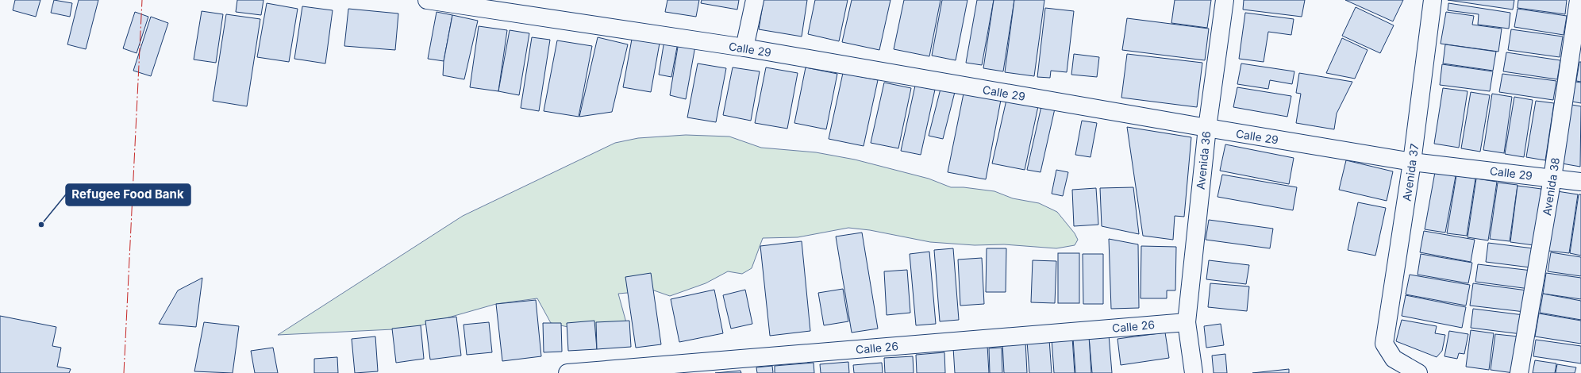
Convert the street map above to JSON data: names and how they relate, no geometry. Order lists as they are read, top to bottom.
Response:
{
  "streets": {
    "street": [
      "Calle 29",
      "Avenida 36",
      "Avenida 37",
      "Avenida 38",
      "Calle 26"
    ]
  },
  "crossings": [
    ["Calle 29", "Avenida 36"],
    ["Calle 29", "Avenida 37"],
    ["Calle 29", "Avenida 38"],
    ["Avenida 36", "Calle 26"]
  ],
  "places": ["Refugee Food Bank"]
}
